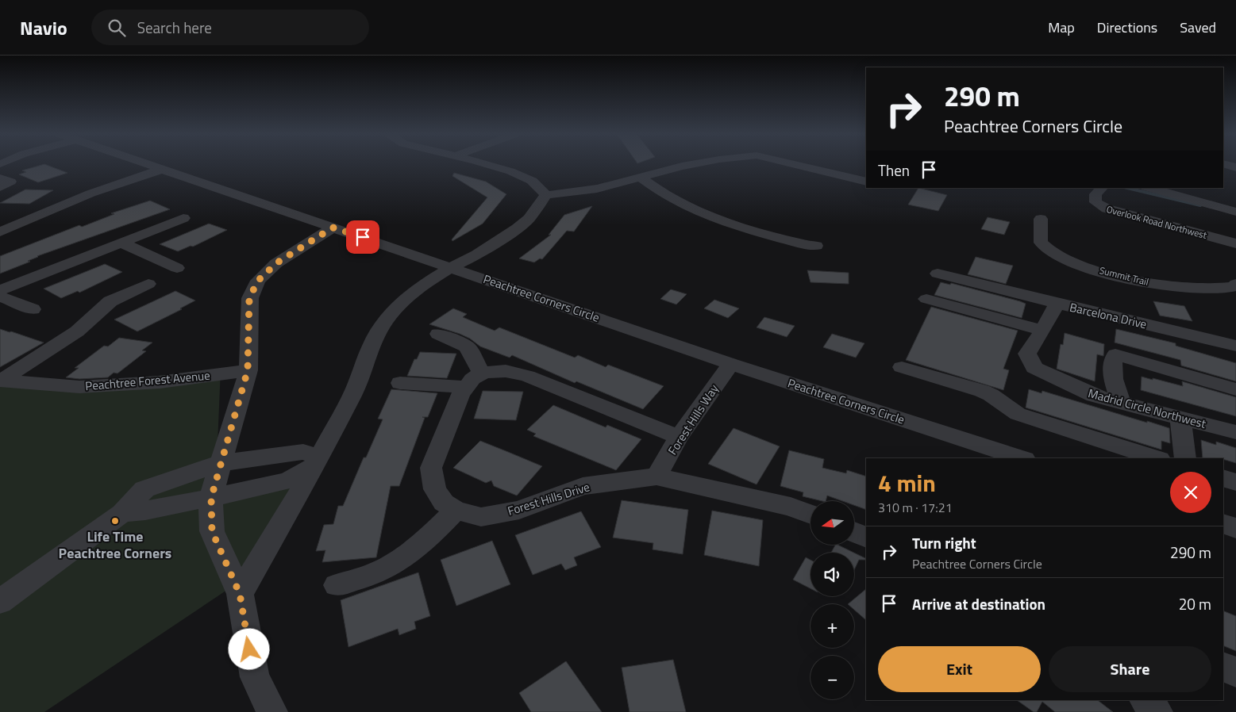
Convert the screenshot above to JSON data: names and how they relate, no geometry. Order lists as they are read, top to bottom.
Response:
{
  "streets": {
    "street": [
      "Overlook Road Northwest",
      "Summit Trail",
      "Peachtree Corners Circle",
      "Barcelona Drive",
      "Peachtree Forest Avenue",
      "Madrid Circle Northwest",
      "Forest Hills Way",
      "Forest Hills Drive"
    ]
  },
  "crossings": [
    ["Peachtree Corners Circle", "Forest Hills Way"],
    ["Barcelona Drive", "Madrid Circle Northwest"],
    ["Forest Hills Way", "Forest Hills Drive"]
  ],
  "places": ["Life Time Peachtree Corners"],
  "north": "left",
  "page": {
    "header": "Navio",
    "search": "Search here",
    "nav": ["Map", "Directions", "Saved"],
    "turn": ["290 m", "Peachtree Corners Circle"],
    "then": "Then",
    "heading": ["4 min", "310 m · 17:21"],
    "map_buttons": ["+", "−"],
    "list": [
      {
        "name": "Turn right",
        "note": "Peachtree Corners Circle",
        "value": "290 m"
      },
      {
        "name": "Arrive at destination",
        "value": "20 m"
      }
    ],
    "buttons": ["Exit", "Share"]
  }
}
